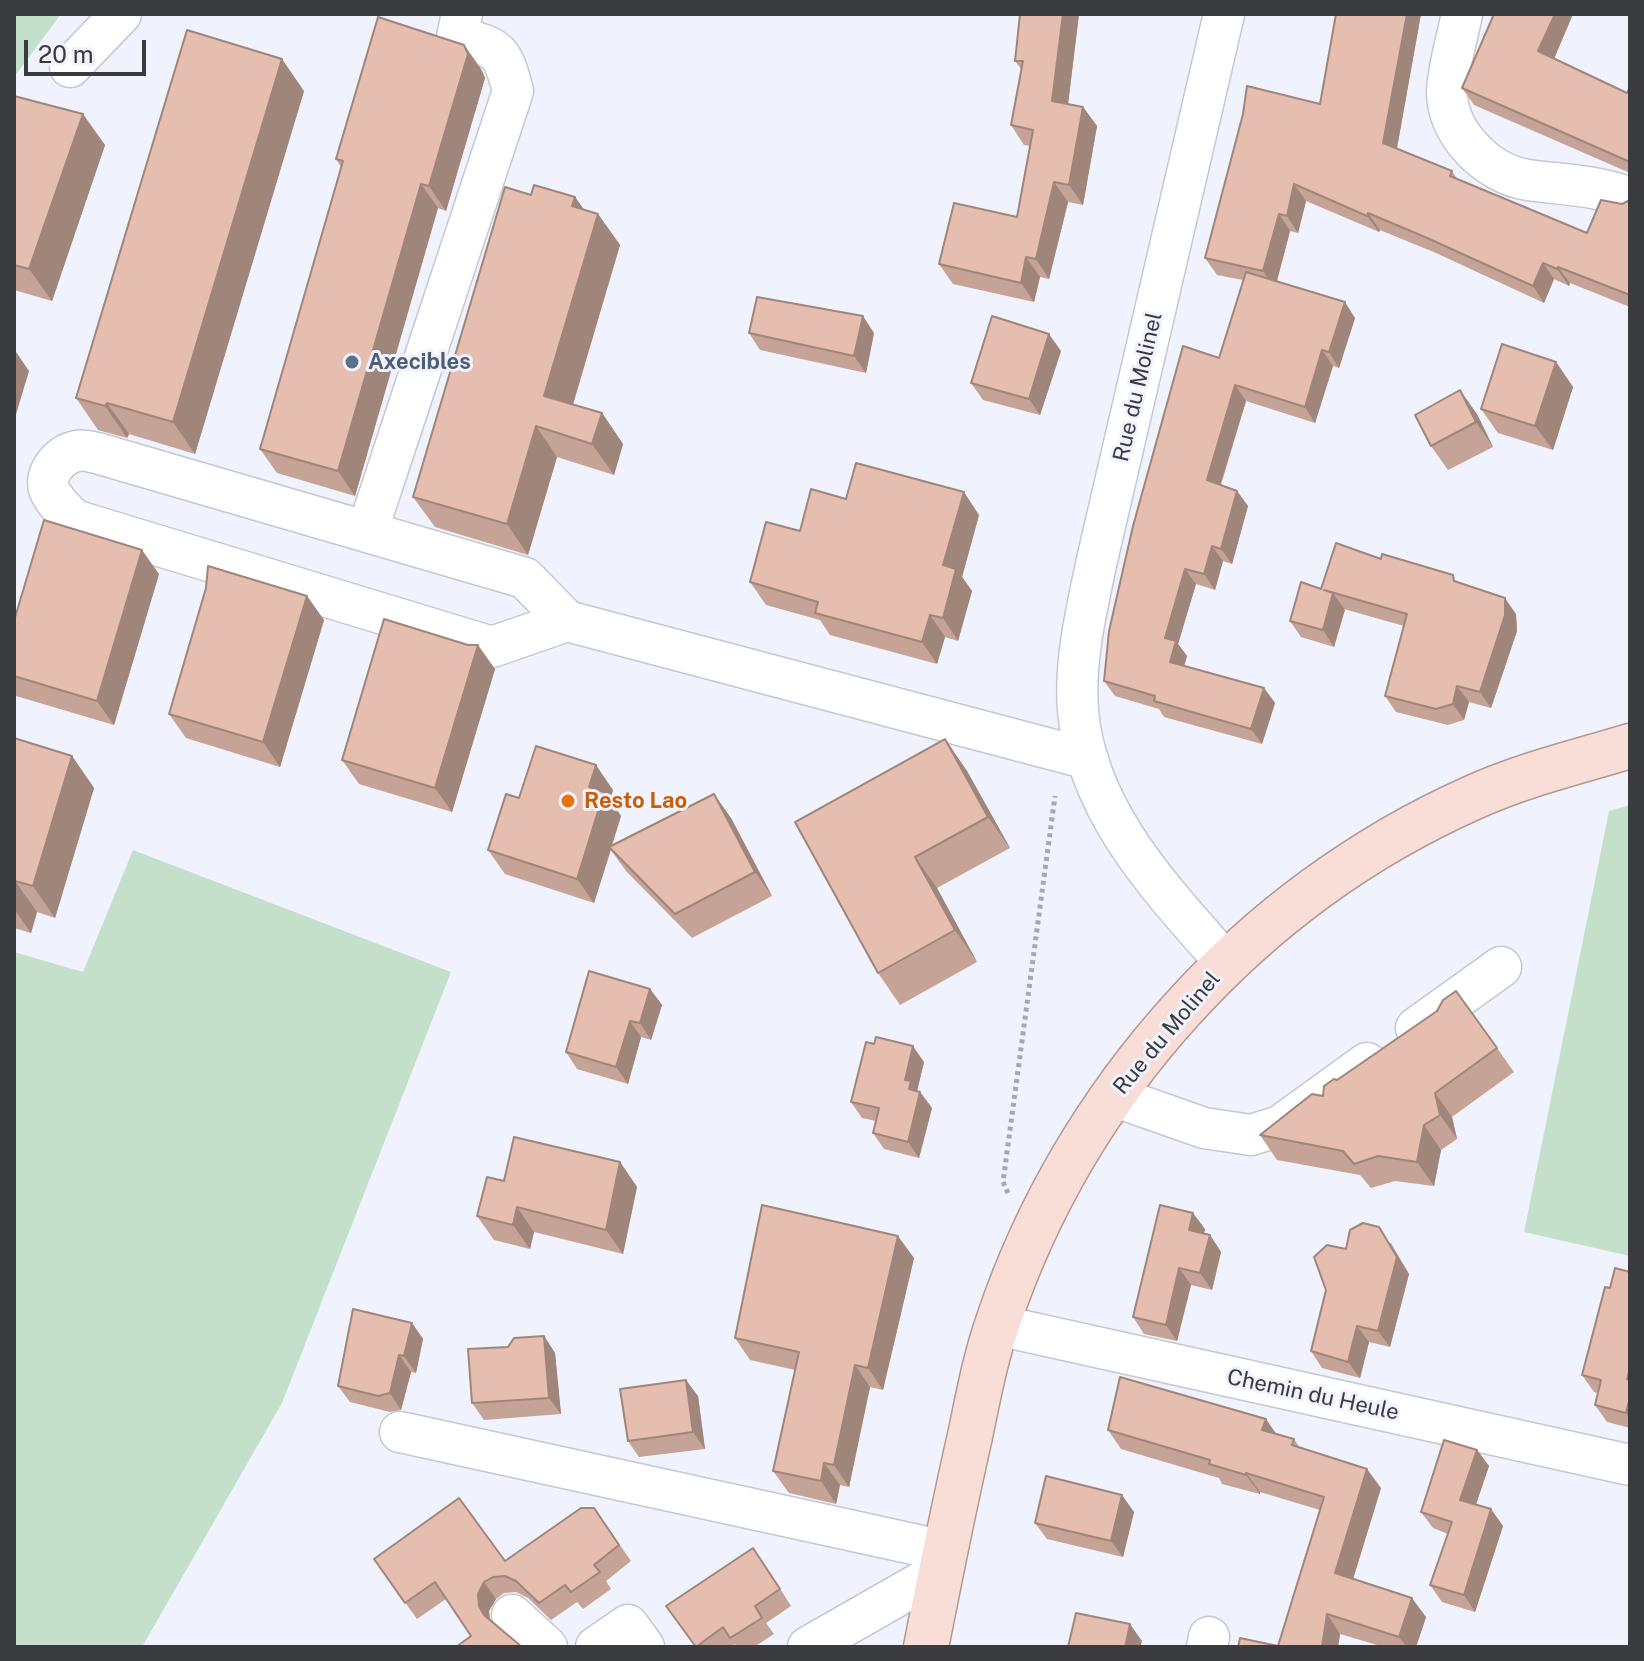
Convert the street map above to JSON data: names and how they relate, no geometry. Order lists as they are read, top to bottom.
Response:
{
  "streets": {
    "main road": ["Rue du Molinel"],
    "street": ["Chemin du Heule"]
  },
  "crossings": [
    ["Rue du Molinel", "Chemin du Heule"]
  ],
  "places": ["Axecibles", "Resto Lao"],
  "scale_bar": "20 m"
}
